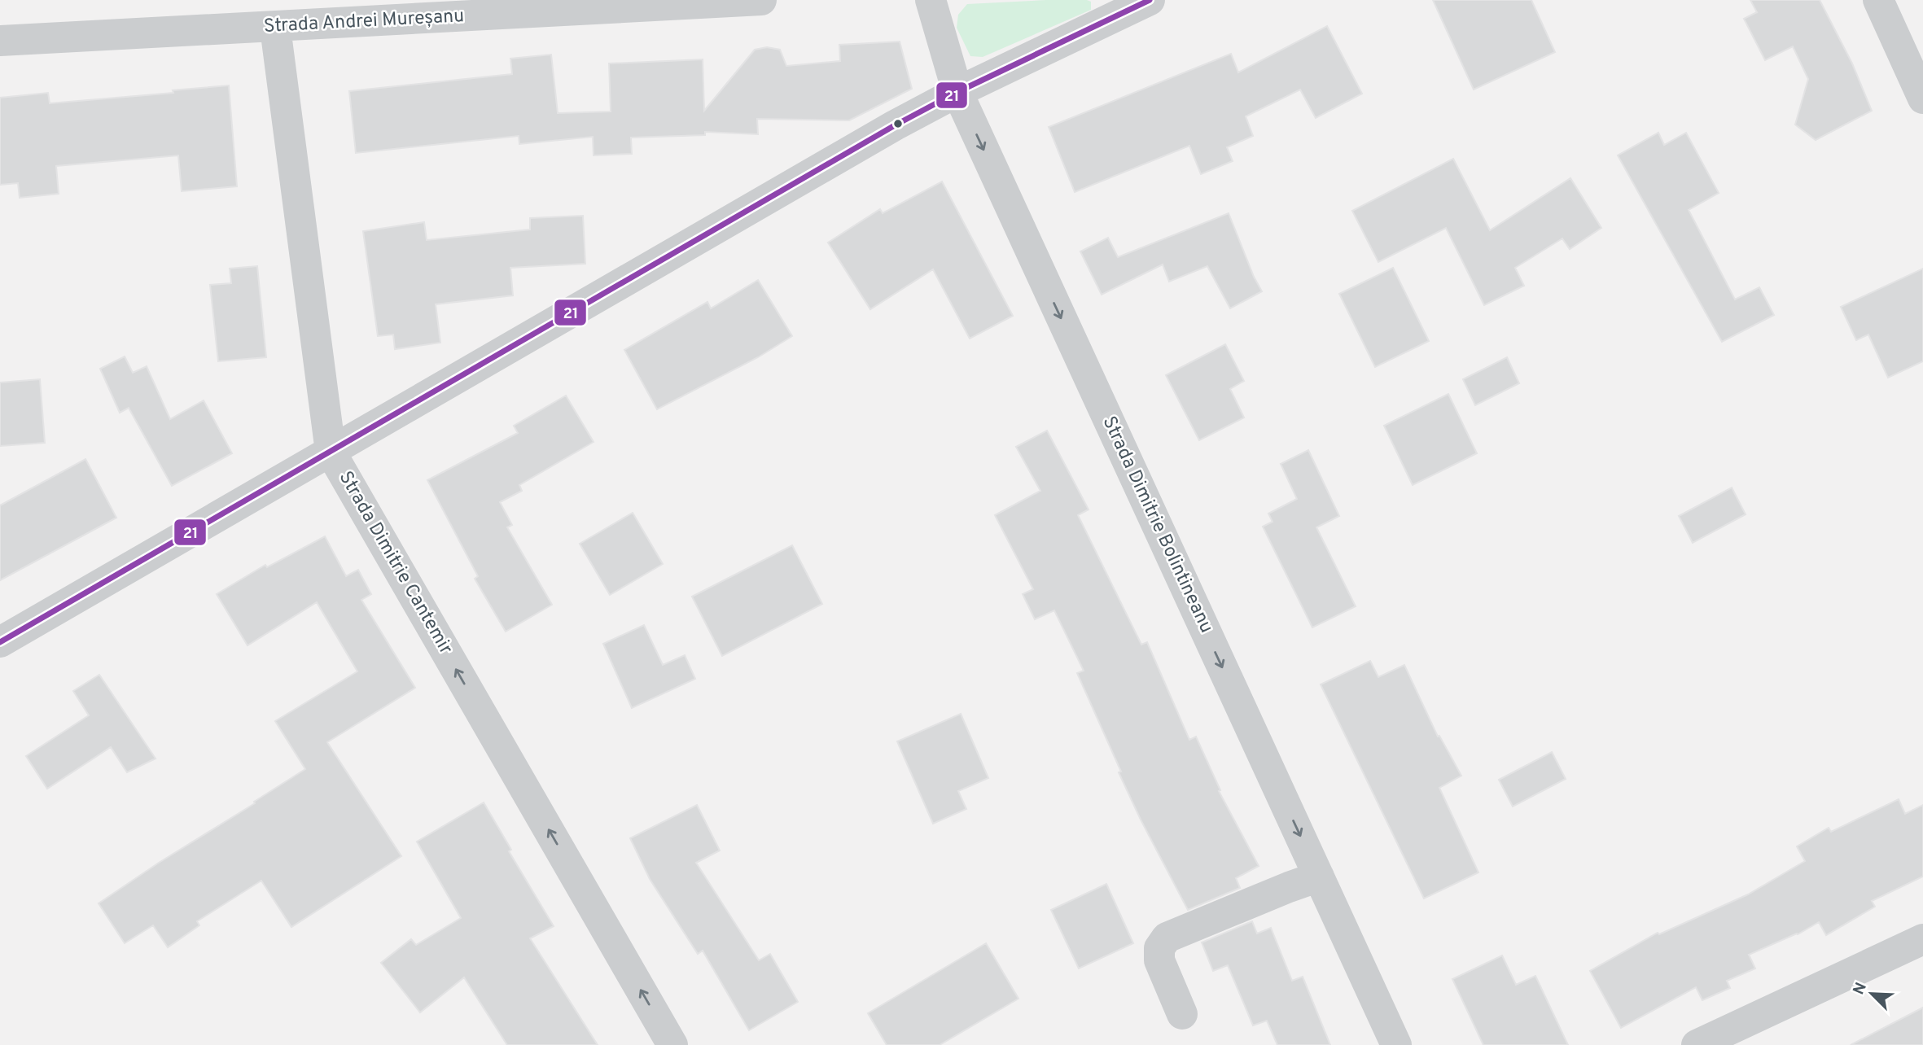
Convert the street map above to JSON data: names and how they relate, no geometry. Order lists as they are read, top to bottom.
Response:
{
  "streets": {
    "street": ["Strada Andrei Mureșanu", "Strada Dimitrie Bolintineanu", "Strada Dimitrie Cantemir"]
  },
  "crossings": [
    ["Strada Andrei Mureșanu", "Strada Dimitrie Cantemir"]
  ],
  "one_way": ["Strada Dimitrie Bolintineanu", "Strada Dimitrie Cantemir"],
  "lines": ["transit line 21"],
  "north": "top left"
}
